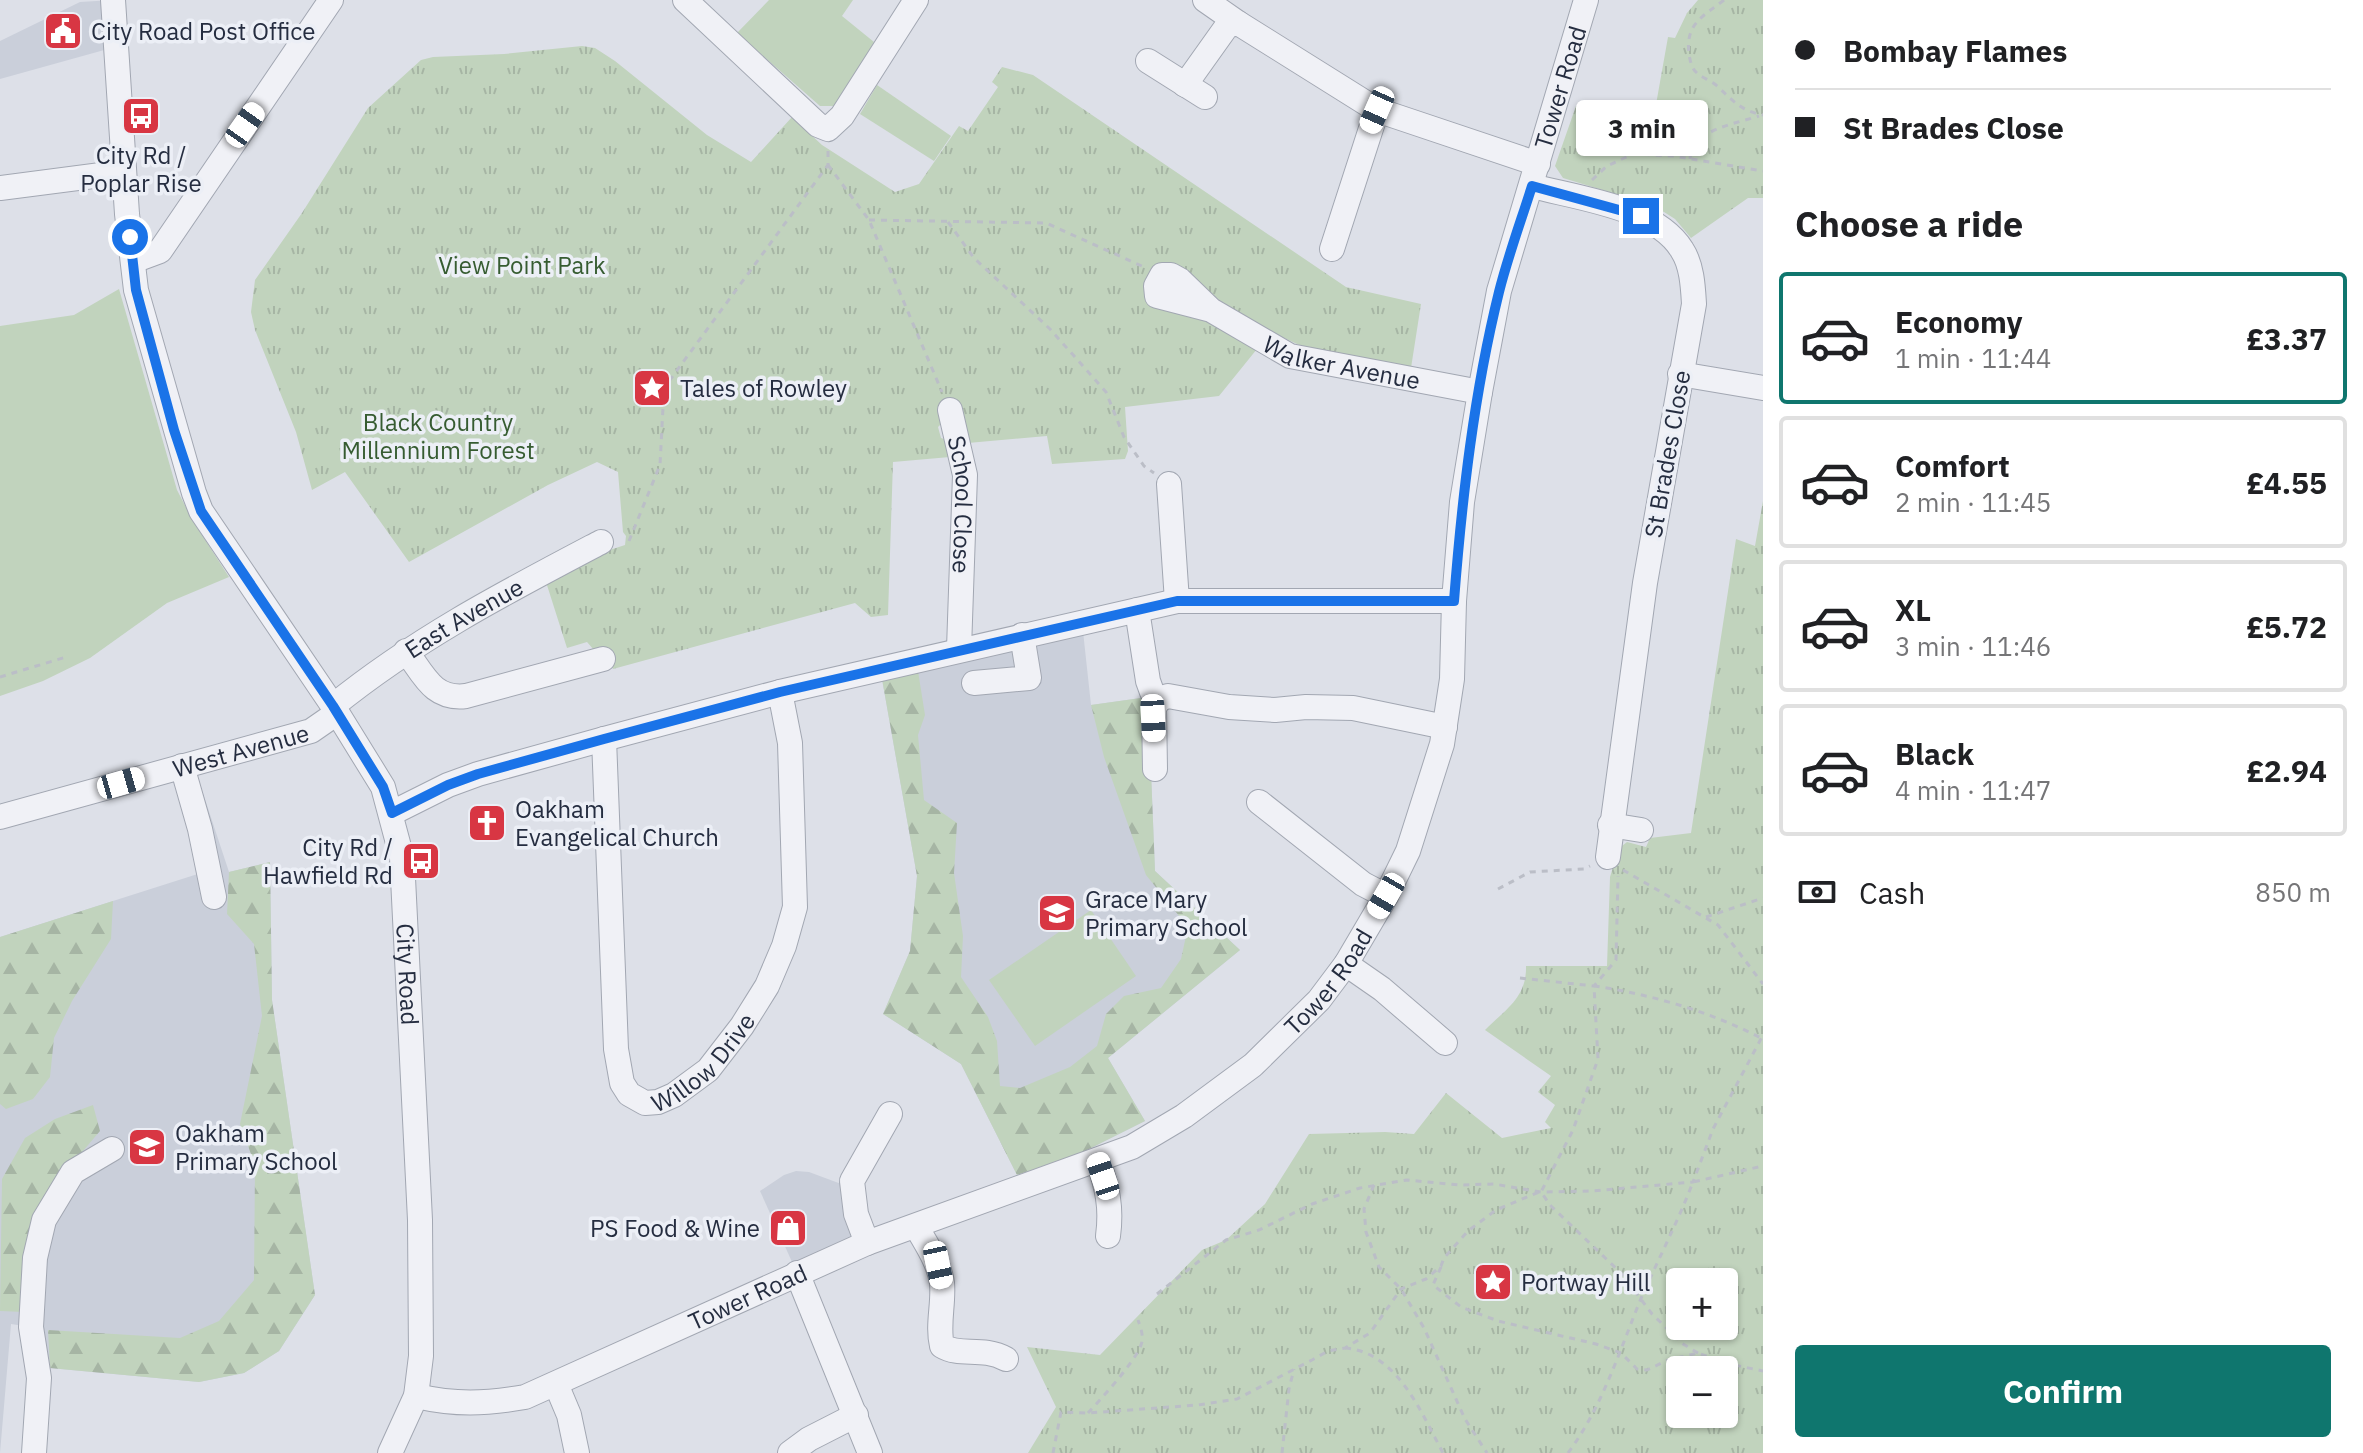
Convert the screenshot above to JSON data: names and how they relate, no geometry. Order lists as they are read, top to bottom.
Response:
{
  "streets": {
    "street": [
      "Tower Road",
      "Walker Avenue",
      "St Brades Close",
      "School Close",
      "East Avenue",
      "West Avenue",
      "City Road",
      "Willow Drive"
    ]
  },
  "crossings": [
    ["Tower Road", "Walker Avenue"],
    ["Tower Road", "St Brades Close"],
    ["Tower Road", "City Road"],
    ["East Avenue", "West Avenue"],
    ["East Avenue", "City Road"],
    ["West Avenue", "City Road"]
  ],
  "parks": ["View Point Park", "Black Country Millennium Forest"],
  "places": {
    "public building": ["City Road Post Office"],
    "bus stop": ["City Rd / Poplar Rise", "City Rd / Hawfield Rd"],
    "place": ["Tales of Rowley", "Portway Hill"],
    "church": ["Oakham Evangelical Church"],
    "school or university": ["Grace Mary Primary School", "Oakham Primary School"],
    "shop": ["PS Food & Wine"]
  },
  "page": {
    "banner": ["Bombay Flames", "St Brades Close"],
    "bubble": "3 min",
    "heading": "Choose a ride",
    "list": [
      {
        "name": "Economy",
        "note": "1 min · 11:44",
        "value": "£3.37"
      },
      {
        "name": "Comfort",
        "note": "2 min · 11:45",
        "value": "£4.55"
      },
      {
        "name": "XL",
        "note": "3 min · 11:46",
        "value": "£5.72"
      },
      {
        "name": "Black",
        "note": "4 min · 11:47",
        "value": "£2.94"
      }
    ],
    "pay": ["Cash", "850 m"],
    "map_buttons": ["+", "−"],
    "buttons": "Confirm"
  }
}
